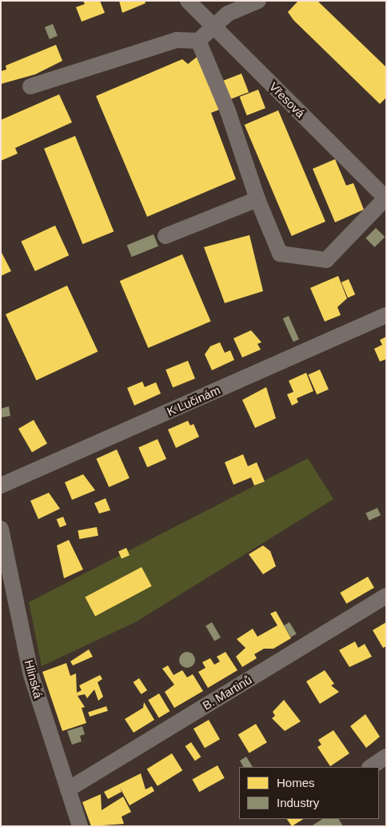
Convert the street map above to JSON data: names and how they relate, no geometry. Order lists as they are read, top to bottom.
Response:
{
  "streets": {
    "street": [
      "Vřesová",
      "K Lučinám",
      "Hlinská",
      "B. Martinů"
    ]
  },
  "crossings": [
    ["Hlinská", "B. Martinů"]
  ],
  "legend": ["Homes", "Industry"]
}
